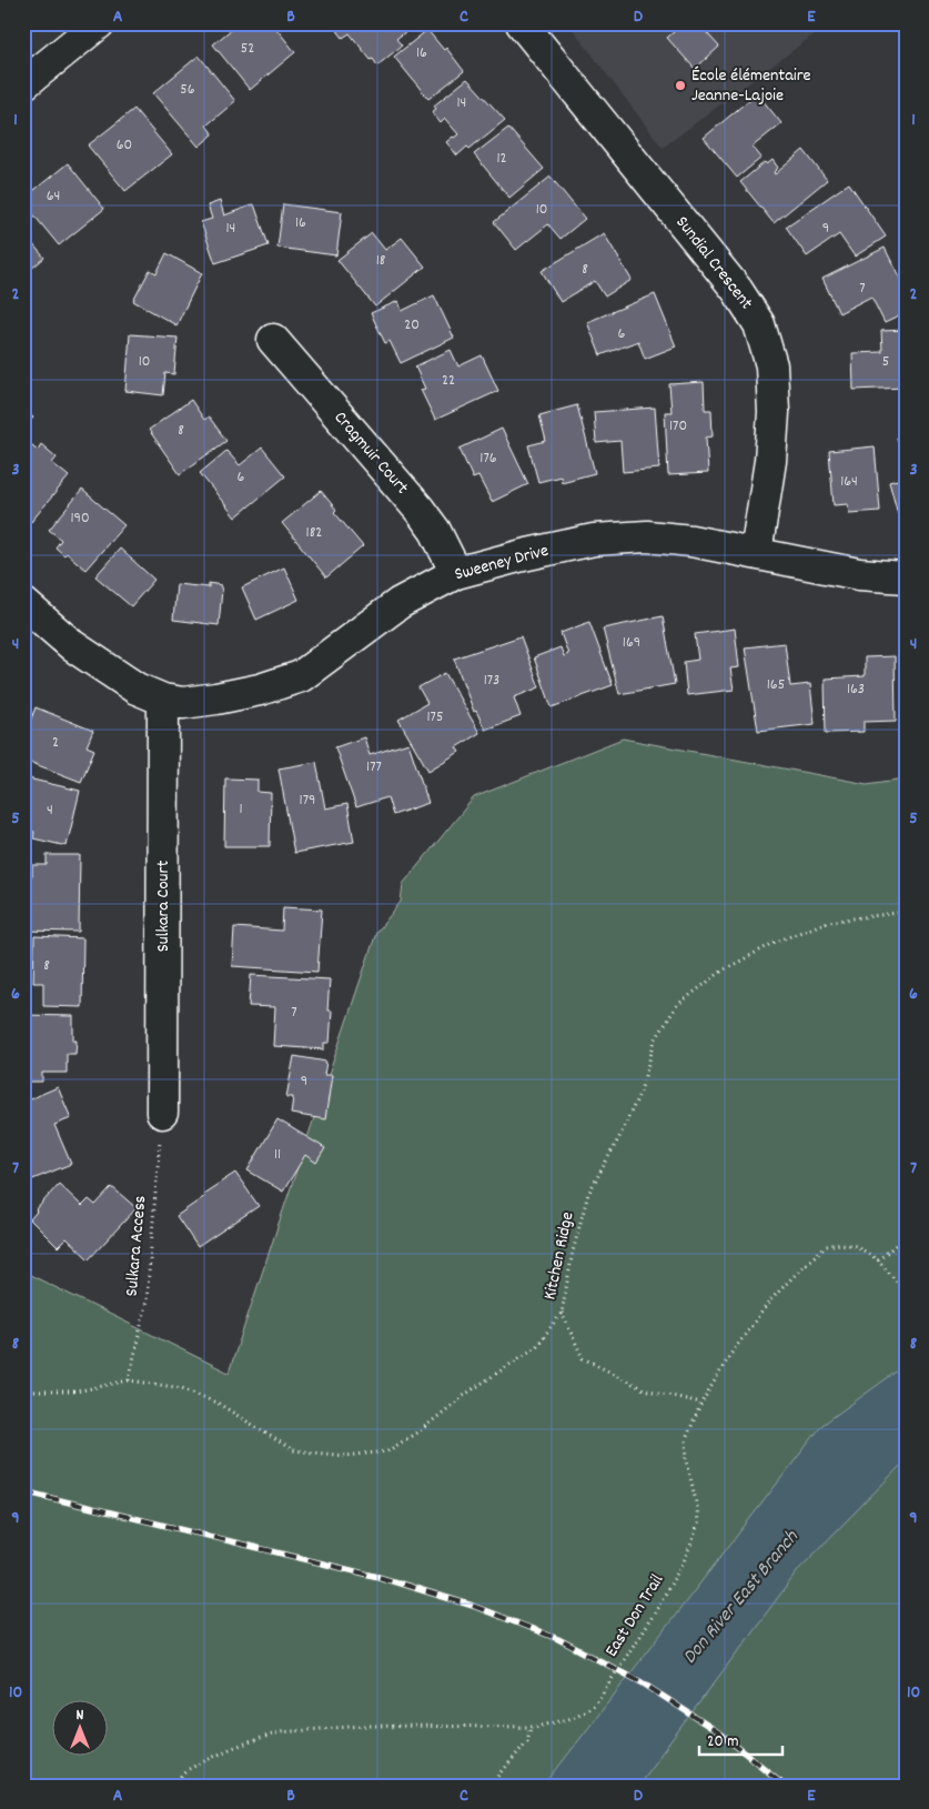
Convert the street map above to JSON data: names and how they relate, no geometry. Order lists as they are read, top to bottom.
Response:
{
  "streets": {
    "street": [
      "Sundial Crescent",
      "Cragmuir Court",
      "Sweeney Drive",
      "Sulkara Court"
    ],
    "path": ["Sulkara Access", "Kitchen Ridge", "East Don Trail"]
  },
  "crossings": [
    ["Sundial Crescent", "Sweeney Drive"],
    ["Cragmuir Court", "Sweeney Drive"],
    ["Sweeney Drive", "Sulkara Court"],
    ["Sulkara Court", "Sulkara Access"],
    ["Sulkara Access", "Kitchen Ridge"]
  ],
  "water": ["Don River East Branch"],
  "places": ["École élémentaire Jeanne-Lajoie"],
  "house_numbers": [
    "52",
    "16",
    "56",
    "14",
    "60",
    "12",
    "64",
    "10",
    "16",
    "14",
    "9",
    "18",
    "8",
    "7",
    "20",
    "6",
    "10",
    "5",
    "22",
    "170",
    "8",
    "176",
    "6",
    "164",
    "190",
    "182",
    "169",
    "173",
    "165",
    "163",
    "175",
    "2",
    "177",
    "179",
    "1",
    "4",
    "8",
    "7",
    "9",
    "11"
  ],
  "scale_bar": "20 m",
  "north": "top",
  "grid": {
    "columns": [
      "A",
      "B",
      "C",
      "D",
      "E"
    ],
    "rows": [
      "1",
      "2",
      "3",
      "4",
      "5",
      "6",
      "7",
      "8",
      "9",
      "10"
    ]
  }
}
